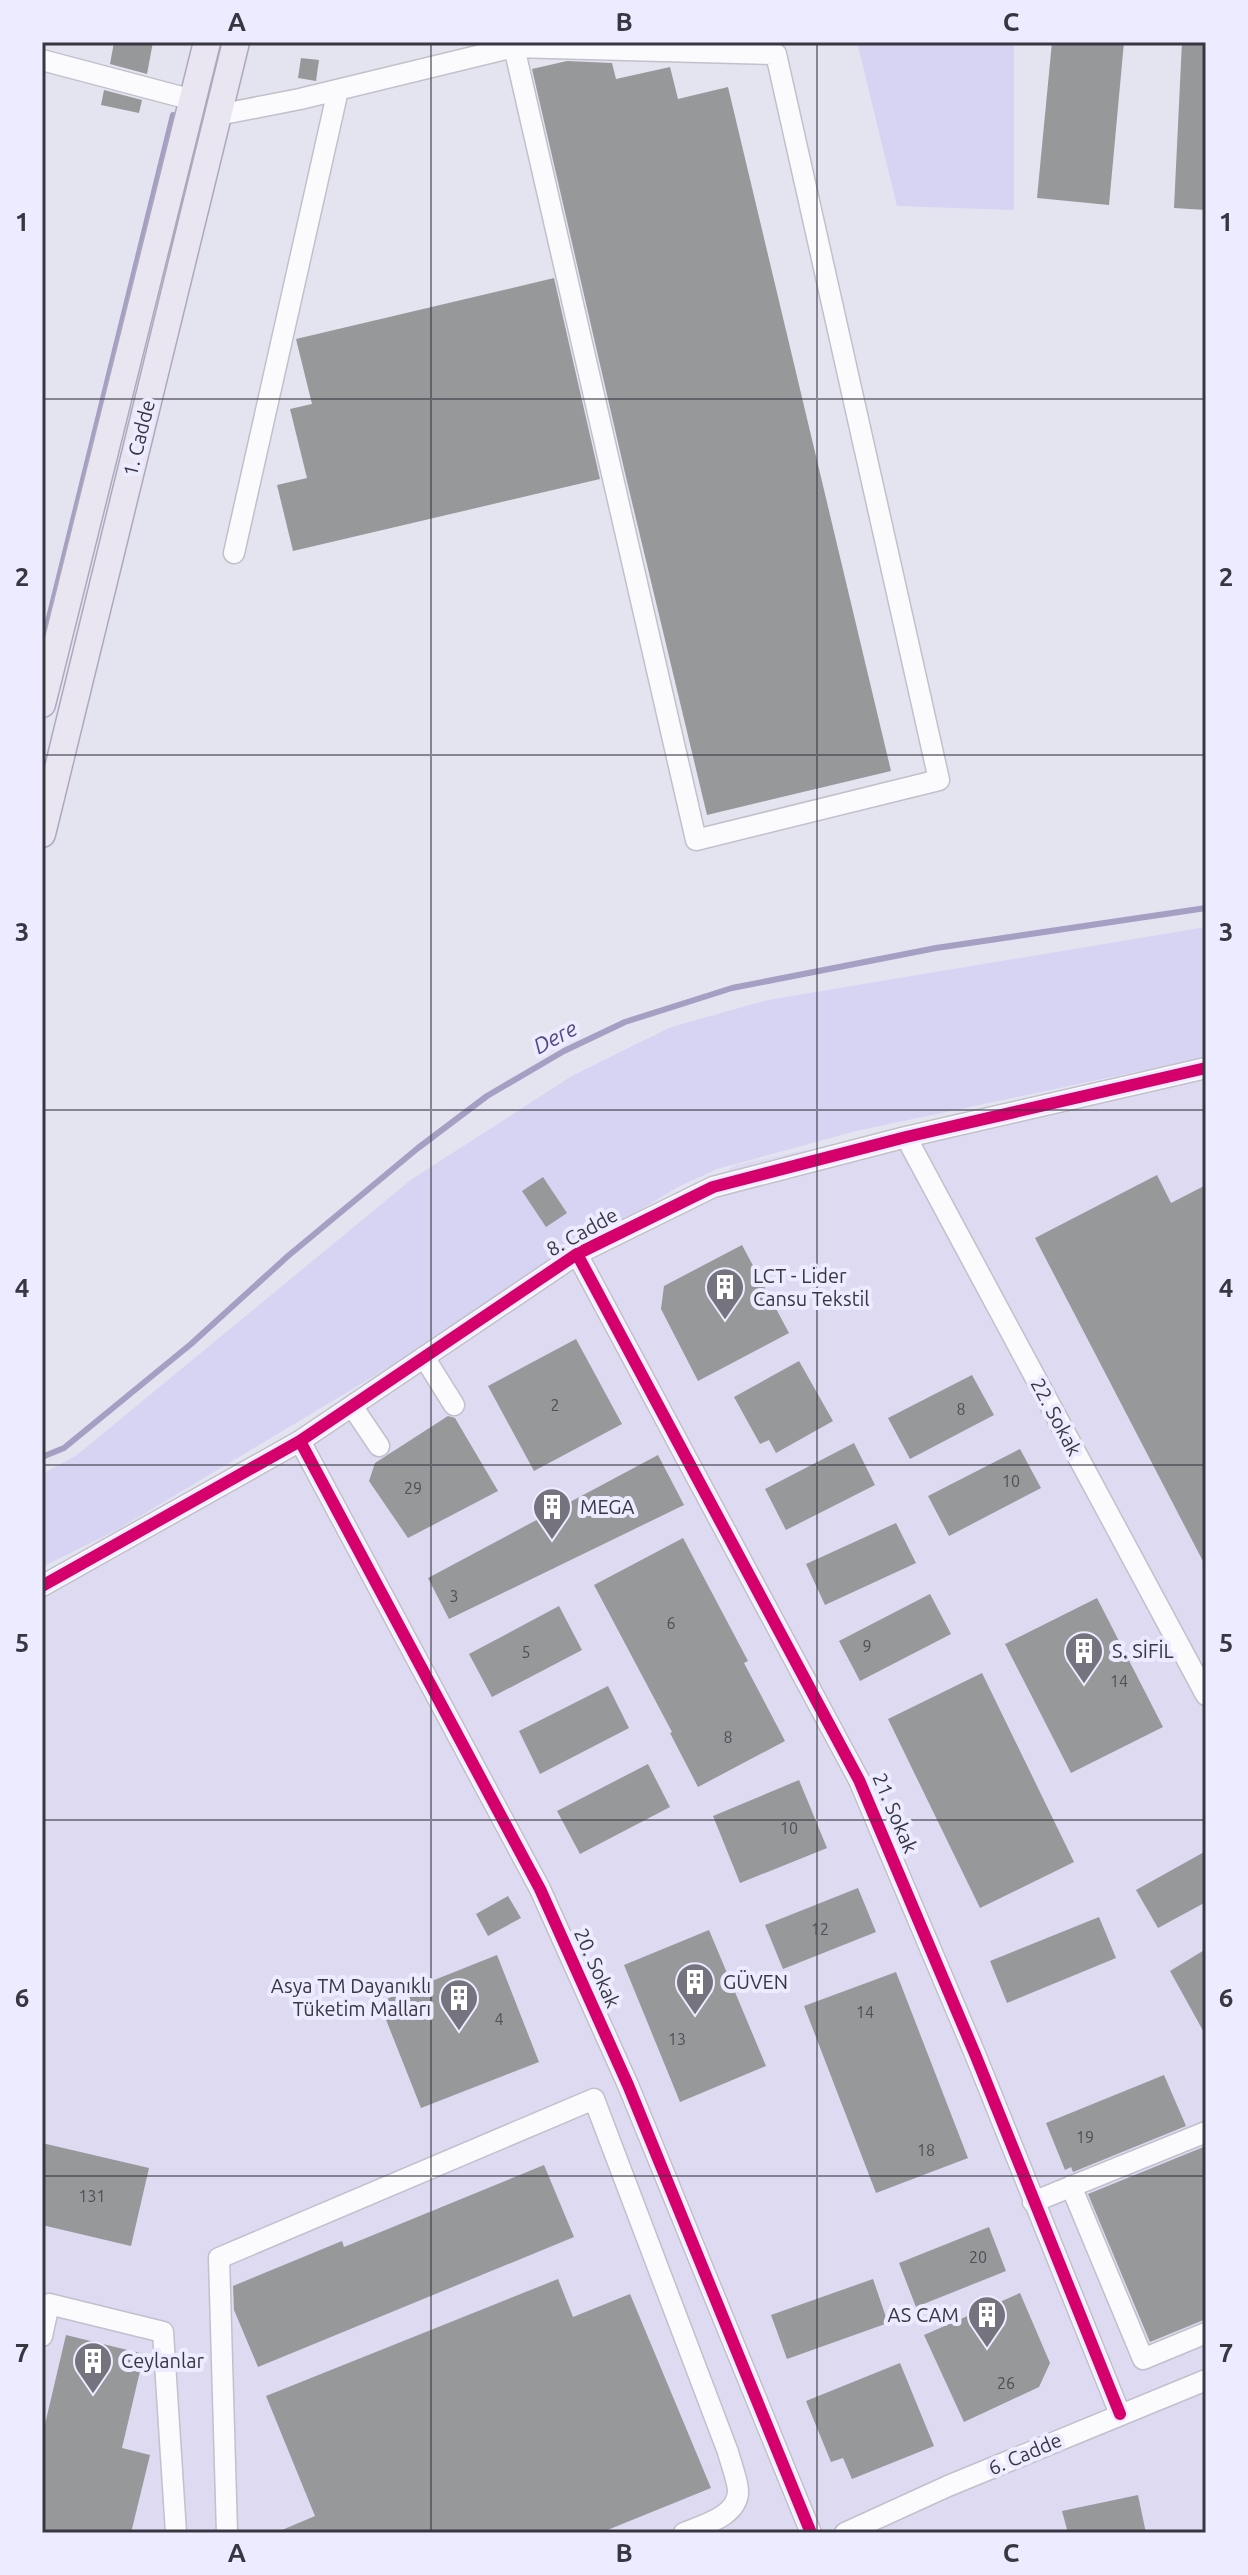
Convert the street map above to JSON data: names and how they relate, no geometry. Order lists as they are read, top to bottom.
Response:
{
  "streets": {
    "main road": ["1. Cadde"],
    "street": [
      "8. Cadde",
      "22. Sokak",
      "21. Sokak",
      "20. Sokak",
      "6. Cadde"
    ]
  },
  "crossings": [
    ["8. Cadde", "22. Sokak"],
    ["8. Cadde", "21. Sokak"],
    ["8. Cadde", "20. Sokak"],
    ["21. Sokak", "6. Cadde"]
  ],
  "water": ["Dere"],
  "places": {
    "building": [
      "LCT - Lider Cansu Tekstil",
      "MEGA",
      "S. SİFİL",
      "GÜVEN",
      "Asya TM Dayanıklı Tüketim Malları",
      "AS CAM",
      "Ceylanlar"
    ]
  },
  "house_numbers": [
    "2",
    "8",
    "10",
    "29",
    "3",
    "6",
    "9",
    "5",
    "14",
    "8",
    "10",
    "12",
    "14",
    "4",
    "13",
    "19",
    "18",
    "131",
    "20",
    "26"
  ],
  "grid": {
    "columns": ["A", "B", "C"],
    "rows": [
      "1",
      "2",
      "3",
      "4",
      "5",
      "6",
      "7"
    ]
  }
}
